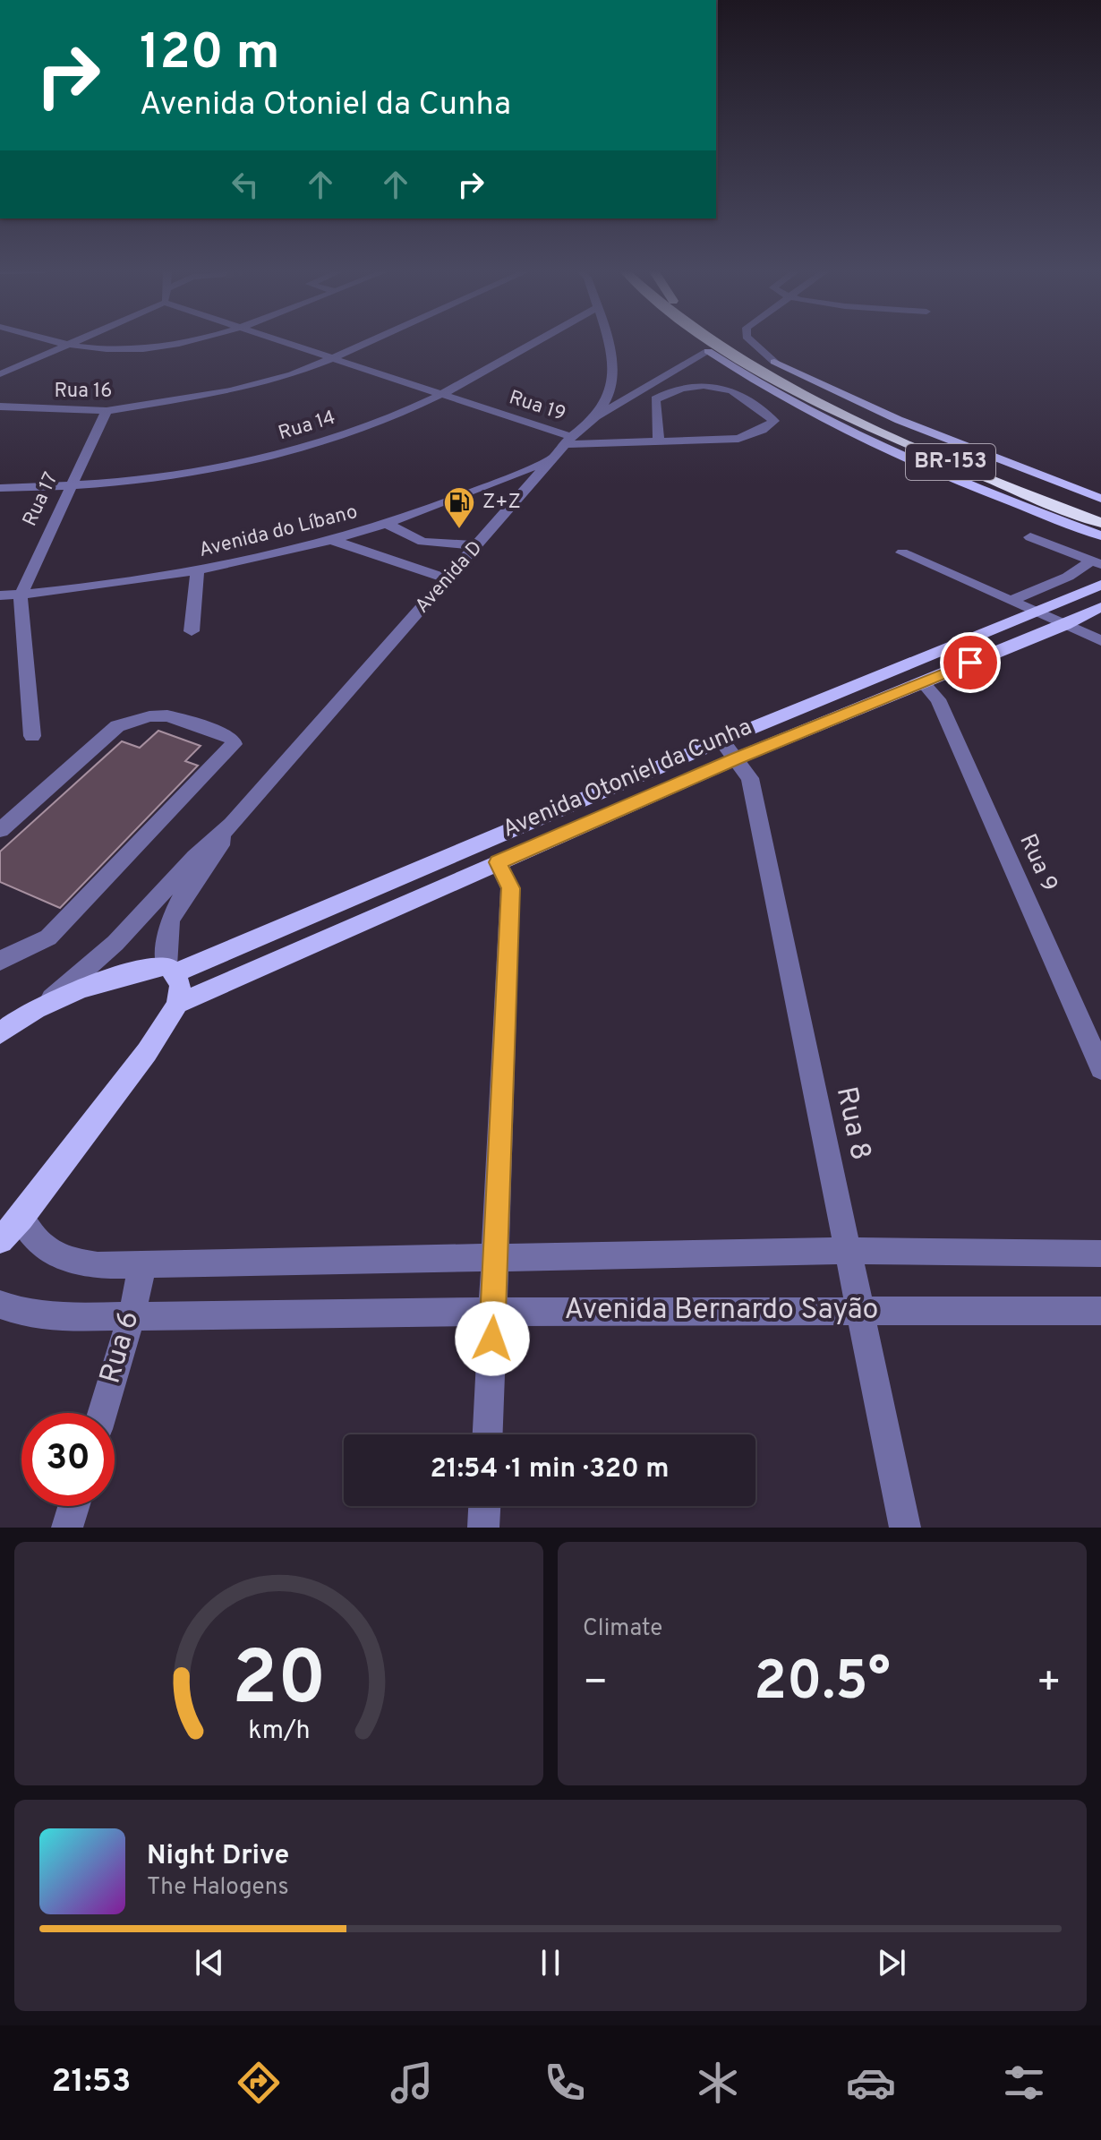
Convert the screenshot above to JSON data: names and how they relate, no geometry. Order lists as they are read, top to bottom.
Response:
{
  "streets": {
    "highway": ["BR-153"],
    "main road": ["Avenida Otoniel da Cunha"],
    "street": [
      "Rua 16",
      "Rua 19",
      "Rua 14",
      "Rua 17",
      "Avenida do Líbano",
      "Avenida D",
      "Rua 9",
      "Rua 8",
      "Avenida Bernardo Sayão",
      "Rua 6"
    ]
  },
  "crossings": [
    ["Rua 16", "Rua 19"],
    ["Rua 16", "Rua 17"],
    ["Rua 19", "Rua 14"],
    ["Rua 19", "Avenida D"],
    ["Rua 14", "Rua 17"],
    ["Rua 17", "Avenida do Líbano"],
    ["Avenida do Líbano", "Avenida D"],
    ["Avenida D", "Avenida Otoniel da Cunha"],
    ["Avenida Otoniel da Cunha", "Rua 9"],
    ["Avenida Otoniel da Cunha", "Rua 8"],
    ["Rua 8", "Avenida Bernardo Sayão"],
    ["Avenida Bernardo Sayão", "Rua 6"]
  ],
  "places": {
    "fuel station": ["Z+Z"]
  },
  "page": {
    "turn": ["120 m", "Avenida Otoniel da Cunha"],
    "limit": "30",
    "trip": "21:54 · 1 min · 320 m",
    "tile": "Climate",
    "heat": ["−", "20.5°", "+"],
    "song": ["Night Drive", "The Halogens"],
    "tabs": "21:53",
    "gauge": ["20", "km/h"]
  }
}
